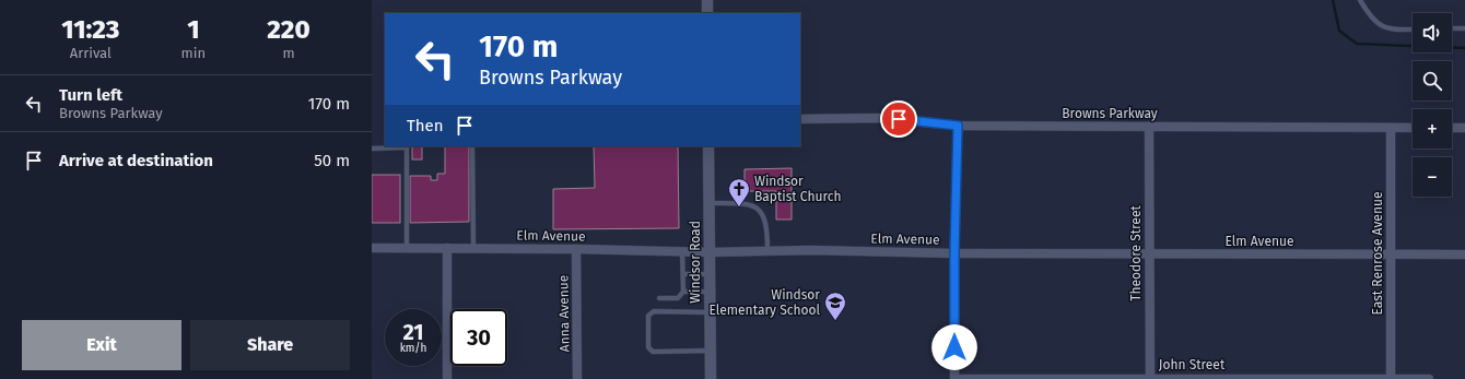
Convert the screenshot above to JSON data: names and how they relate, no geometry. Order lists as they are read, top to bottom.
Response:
{
  "streets": {
    "street": [
      "Browns Parkway",
      "Elm Avenue",
      "Theodore Street",
      "East Renrose Avenue",
      "Windsor Road",
      "Anna Avenue",
      "John Street"
    ]
  },
  "crossings": [
    ["Browns Parkway", "Theodore Street"],
    ["Browns Parkway", "East Renrose Avenue"],
    ["Elm Avenue", "Theodore Street"],
    ["Elm Avenue", "East Renrose Avenue"],
    ["Elm Avenue", "Windsor Road"],
    ["Elm Avenue", "Anna Avenue"],
    ["Theodore Street", "John Street"],
    ["East Renrose Avenue", "John Street"]
  ],
  "places": {
    "church": ["Windsor Baptist Church"],
    "school or university": ["Windsor Elementary School"]
  },
  "page": {
    "eta": [
      "11:23",
      "Arrival",
      "1",
      "min",
      "220",
      "m"
    ],
    "map_buttons": ["+", "−"],
    "turn": ["170 m", "Browns Parkway"],
    "list": [
      {
        "name": "Turn left",
        "note": "Browns Parkway",
        "value": "170 m"
      },
      {
        "name": "Arrive at destination",
        "value": "50 m"
      }
    ],
    "then": "Then",
    "speed": "21 km/h",
    "limit": "30",
    "buttons": ["Exit", "Share"]
  }
}
